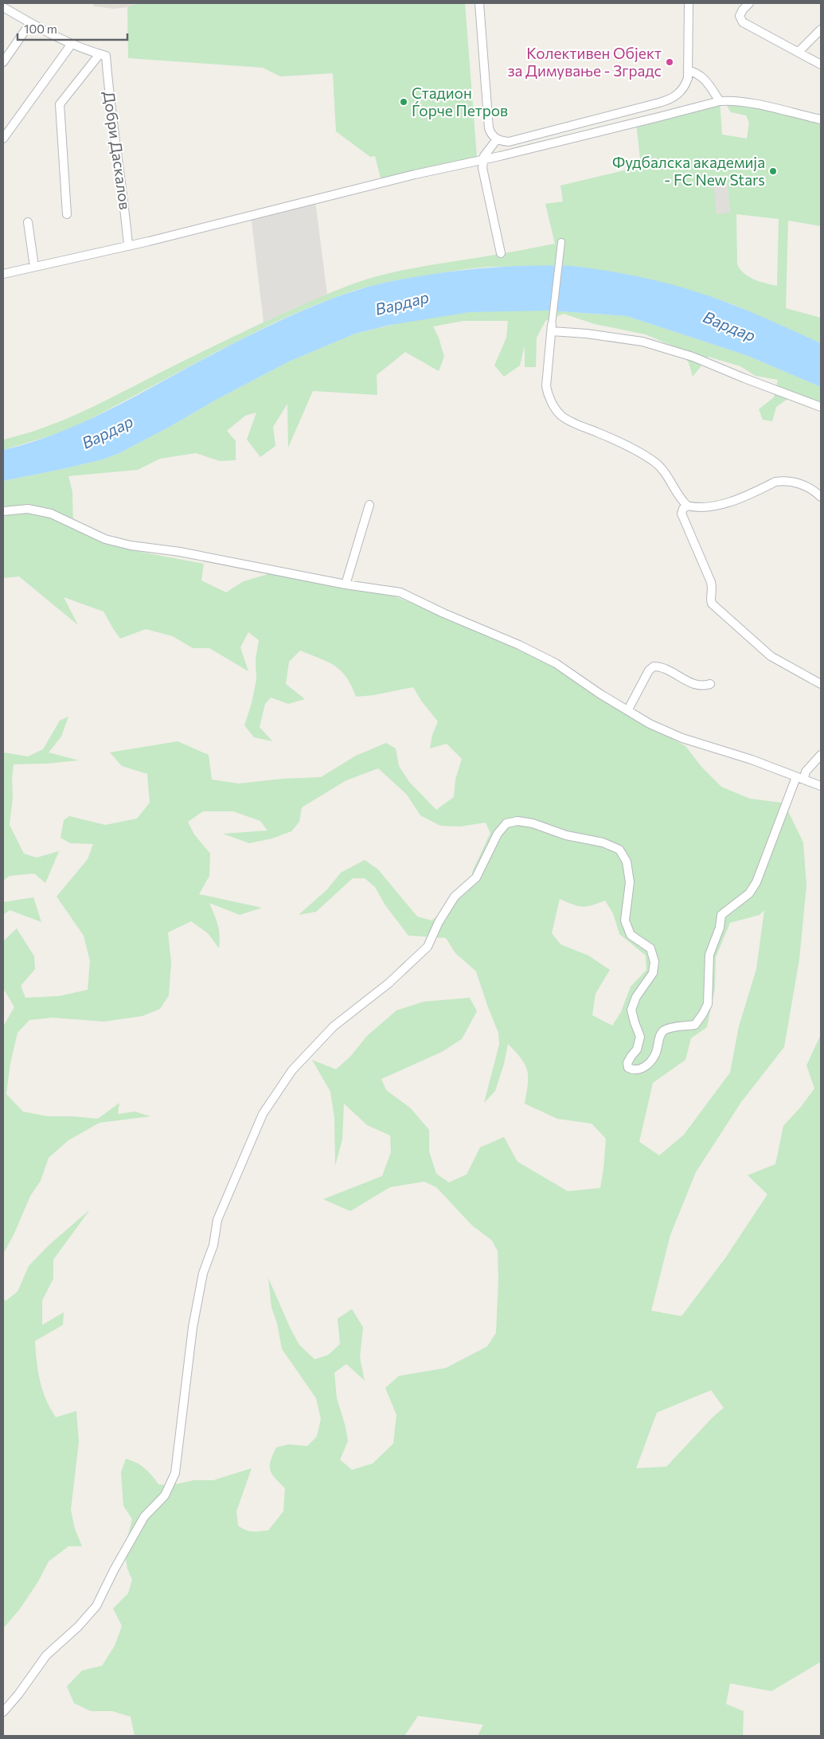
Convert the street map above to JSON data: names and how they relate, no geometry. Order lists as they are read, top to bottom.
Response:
{
  "streets": {
    "street": ["Добри Даскалов"]
  },
  "water": ["Вардар"],
  "places": ["Колективен Објект за Димување - Зградс", "Стадион Ѓорче Петров", "Фудбалска академија - FC New Stars"],
  "scale_bar": "100 m"
}
